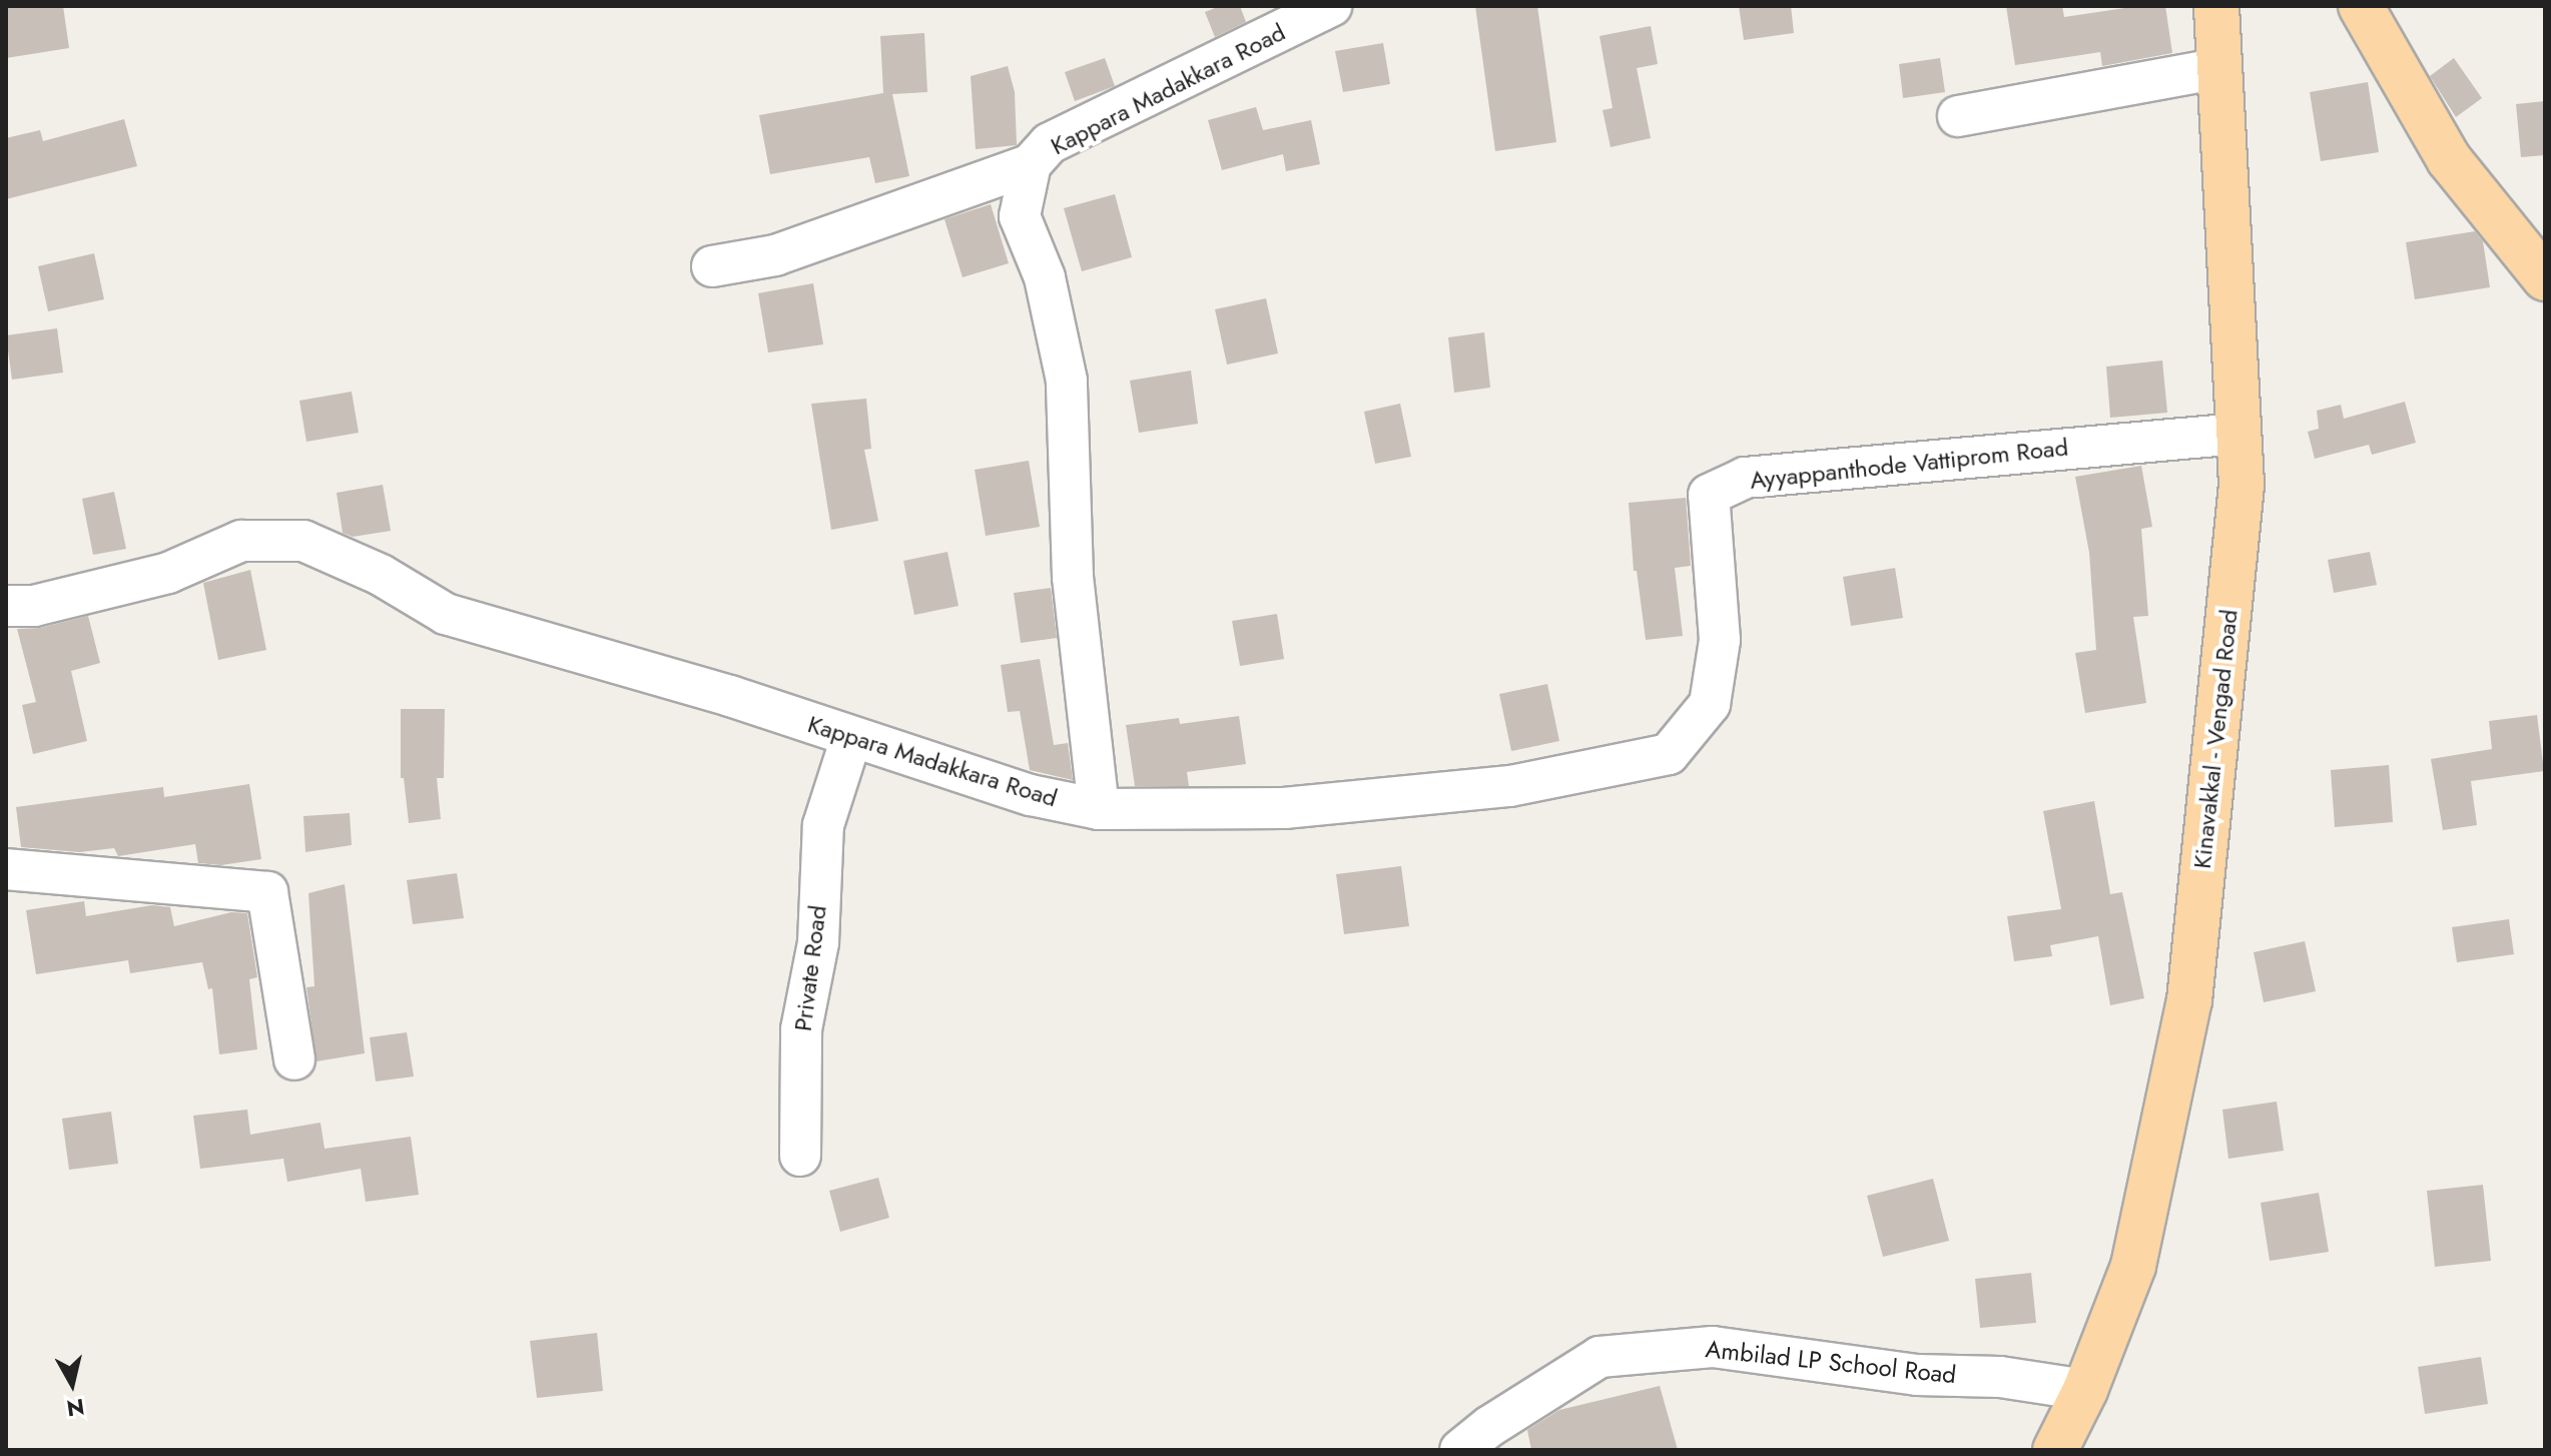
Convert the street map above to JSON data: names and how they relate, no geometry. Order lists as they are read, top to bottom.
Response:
{
  "streets": {
    "main road": ["Kinavakkal - Vengad Road"],
    "street": [
      "Kappara Madakkara Road",
      "Ayyappanthode Vattiprom Road",
      "Private Road",
      "Ambilad LP School Road"
    ]
  },
  "crossings": [
    ["Kappara Madakkara Road", "Ayyappanthode Vattiprom Road"],
    ["Kappara Madakkara Road", "Private Road"],
    ["Ayyappanthode Vattiprom Road", "Kinavakkal - Vengad Road"],
    ["Kinavakkal - Vengad Road", "Ambilad LP School Road"]
  ],
  "north": "bottom"
}
